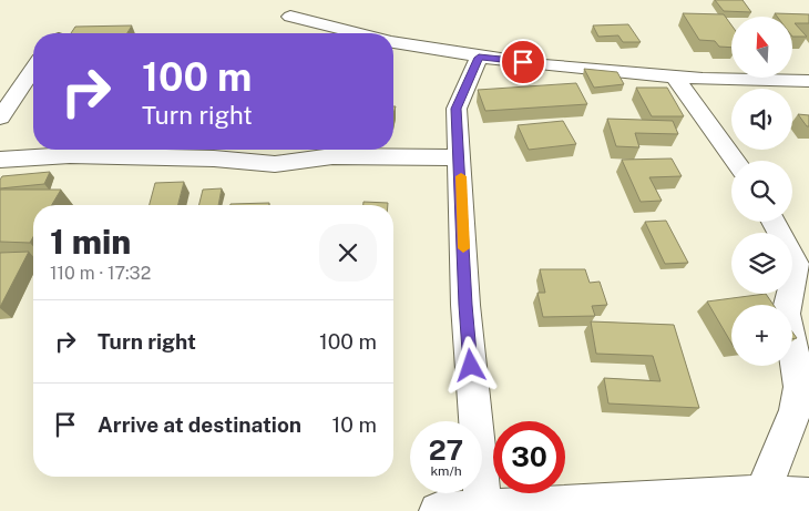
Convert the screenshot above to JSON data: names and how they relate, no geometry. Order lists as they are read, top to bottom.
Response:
{
  "north": "top",
  "page": {
    "map_buttons": "+",
    "turn": ["100 m", "Turn right"],
    "heading": ["1 min", "110 m · 17:32"],
    "list": [
      {
        "name": "Turn right",
        "value": "100 m"
      },
      {
        "name": "Arrive at destination",
        "value": "10 m"
      }
    ],
    "speed": "27 km/h",
    "limit": "30"
  }
}
